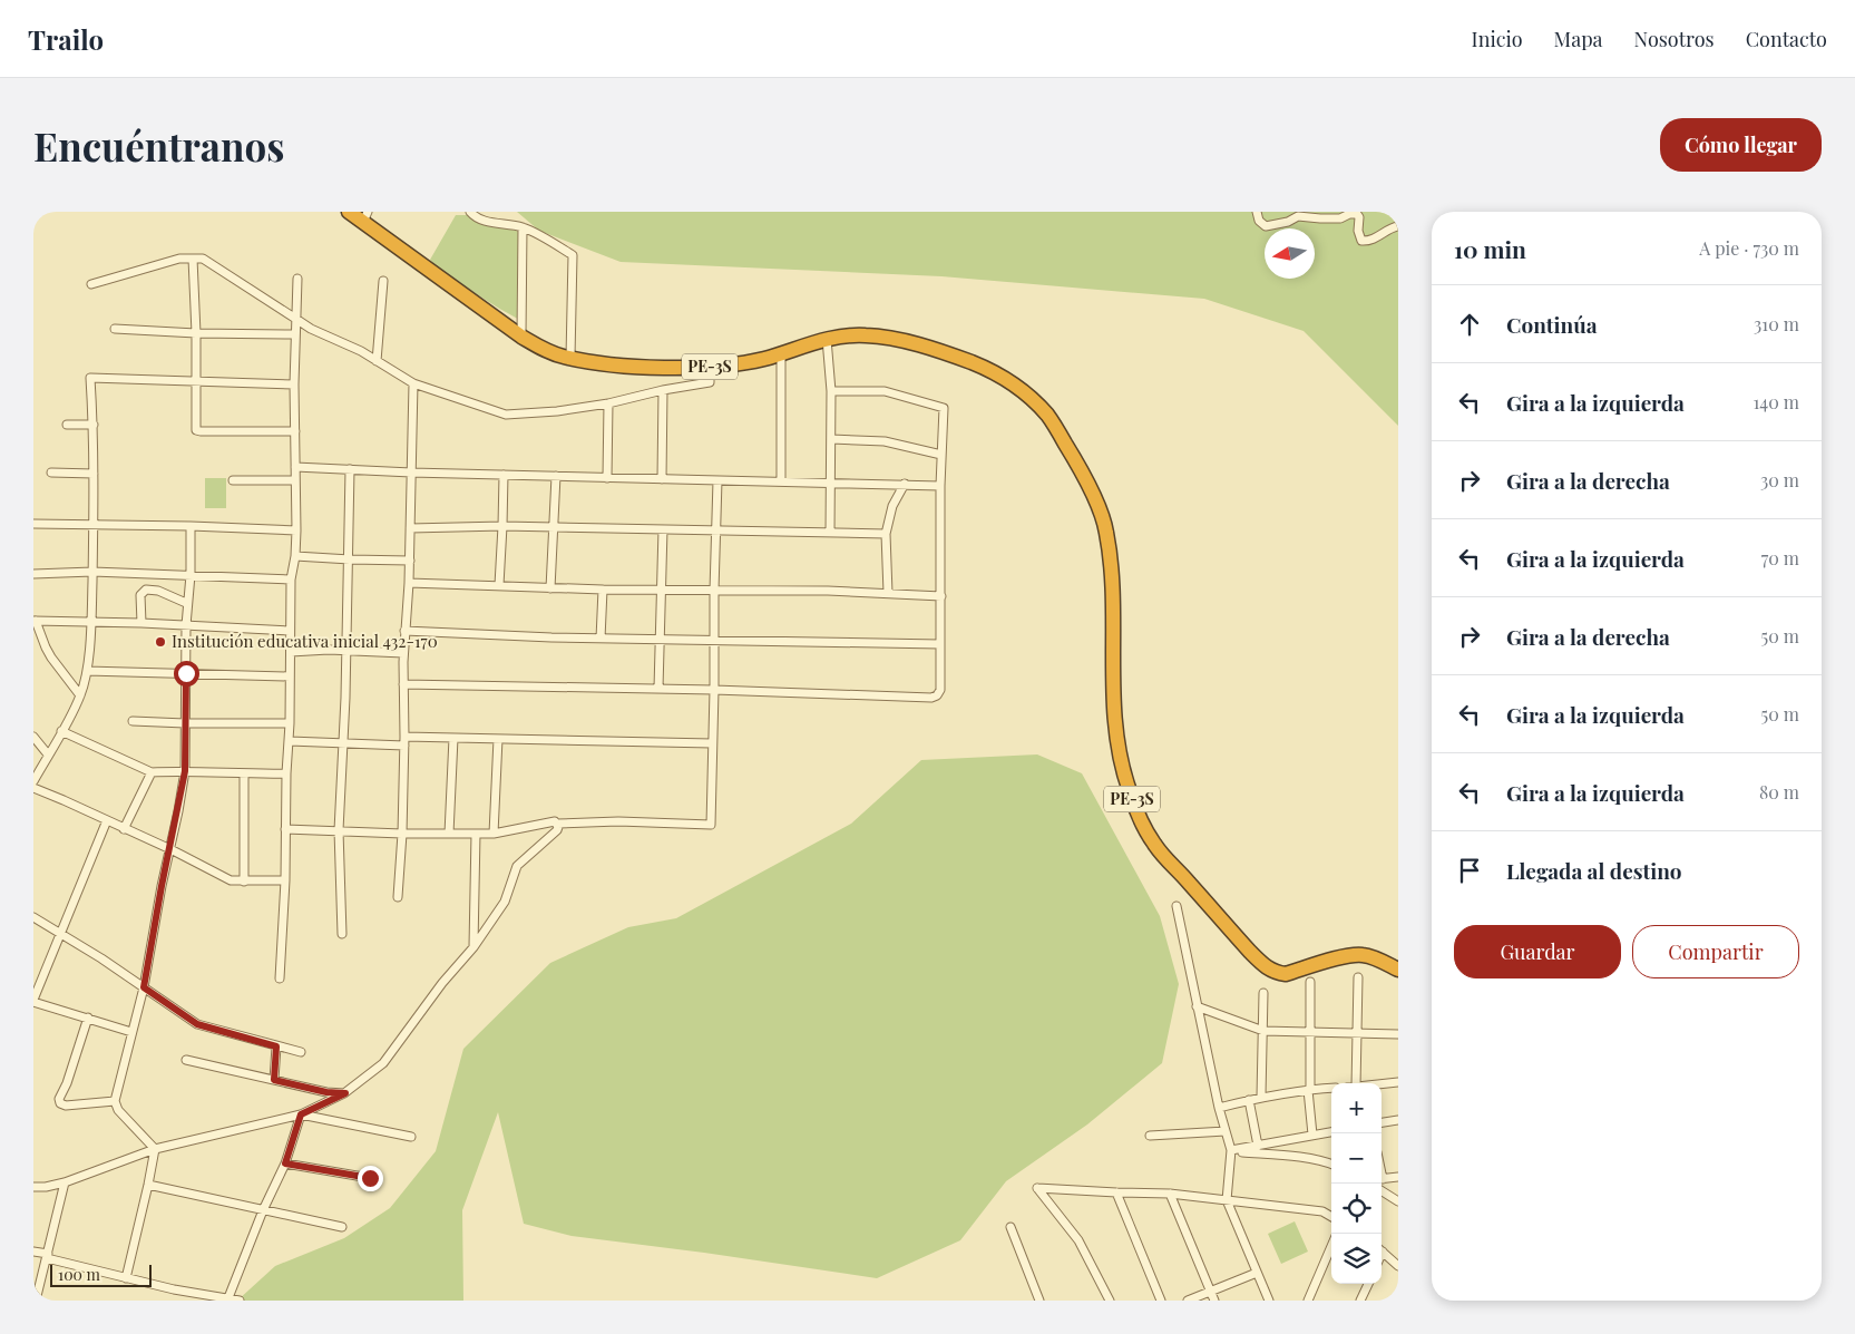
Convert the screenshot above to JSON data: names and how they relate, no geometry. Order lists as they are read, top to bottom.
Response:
{
  "streets": {
    "highway": ["PE-3S"]
  },
  "places": ["Institución educativa inicial 432-170"],
  "scale_bar": "100 m",
  "north": "left",
  "page": {
    "header": "Trailo",
    "nav": [
      "Inicio",
      "Mapa",
      "Nosotros",
      "Contacto"
    ],
    "buttons": [
      "Cómo llegar",
      ["Guardar", "Compartir"]
    ],
    "title": "Encuéntranos",
    "heading": ["10 min", "A pie · 730 m"],
    "list": [
      ["Continúa", "310 m"],
      ["Gira a la izquierda", "140 m"],
      ["Gira a la derecha", "30 m"],
      ["Gira a la izquierda", "70 m"],
      ["Gira a la derecha", "50 m"],
      ["Gira a la izquierda", "50 m"],
      ["Gira a la izquierda", "80 m"],
      "Llegada al destino"
    ],
    "map_buttons": ["+", "−"],
    "scale": "100 m"
  }
}
